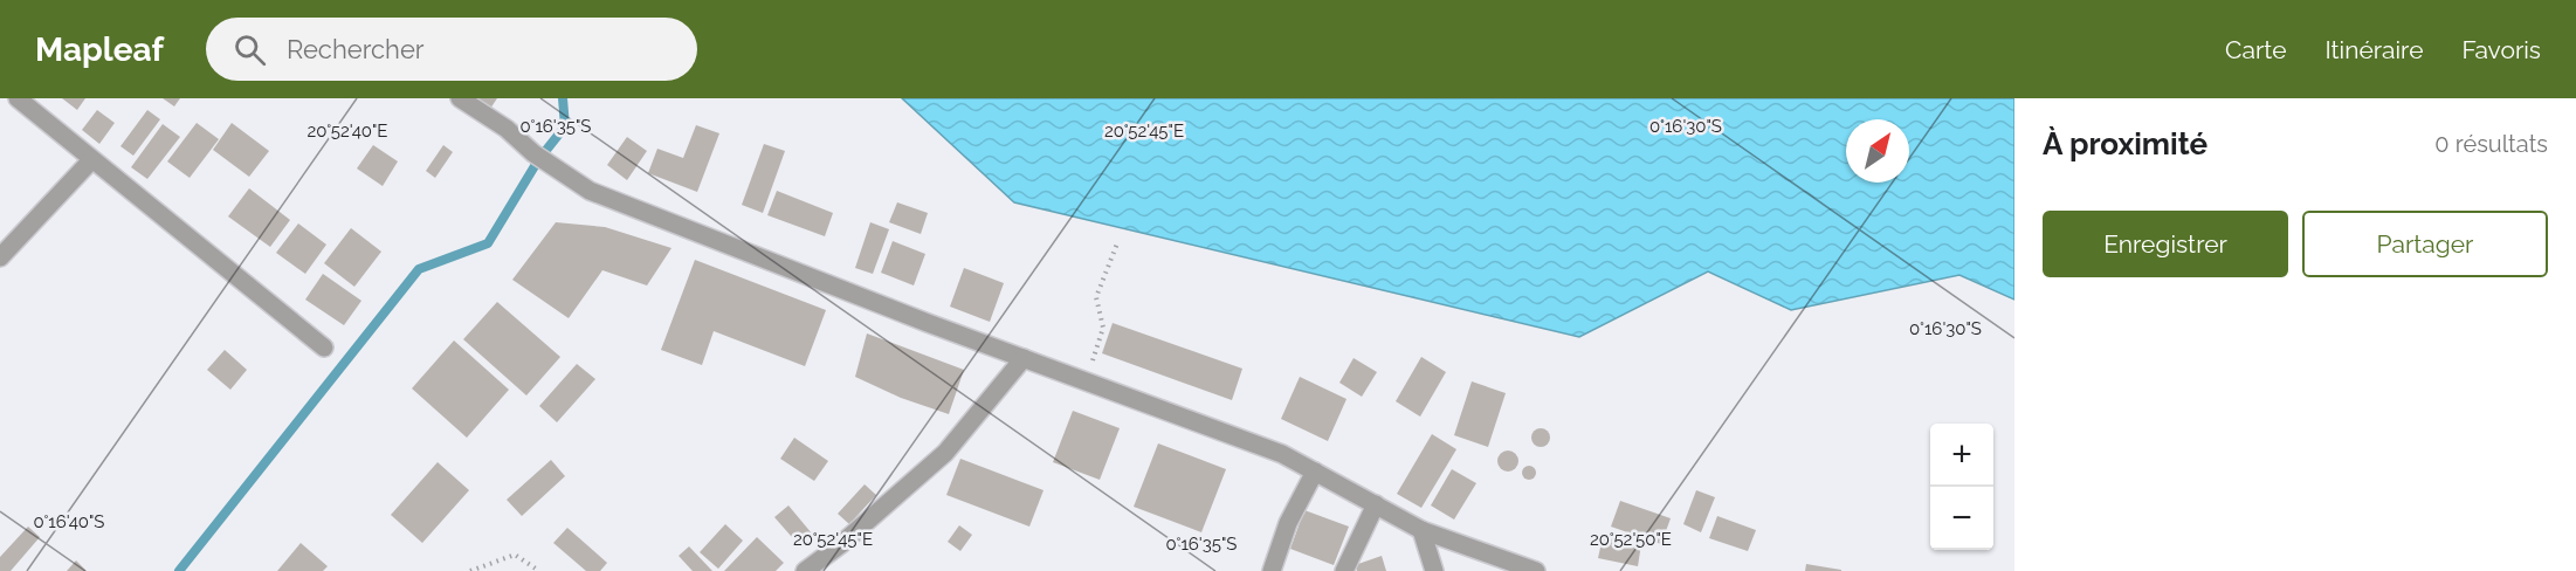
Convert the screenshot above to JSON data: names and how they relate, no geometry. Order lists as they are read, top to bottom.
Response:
{
  "north": "top right",
  "page": {
    "header": "Mapleaf",
    "search": "Rechercher",
    "nav": ["Carte", "Itinéraire", "Favoris"],
    "heading": ["À proximité", "0 résultats"],
    "buttons": ["Enregistrer", "Partager"],
    "map_buttons": ["+", "−"]
  },
  "coordinates": [
    "0°16'35\"S",
    "0°16'30\"S",
    "20°52'40\"E",
    "20°52'45\"E",
    "0°16'40\"S",
    "20°52'50\"E"
  ]
}
